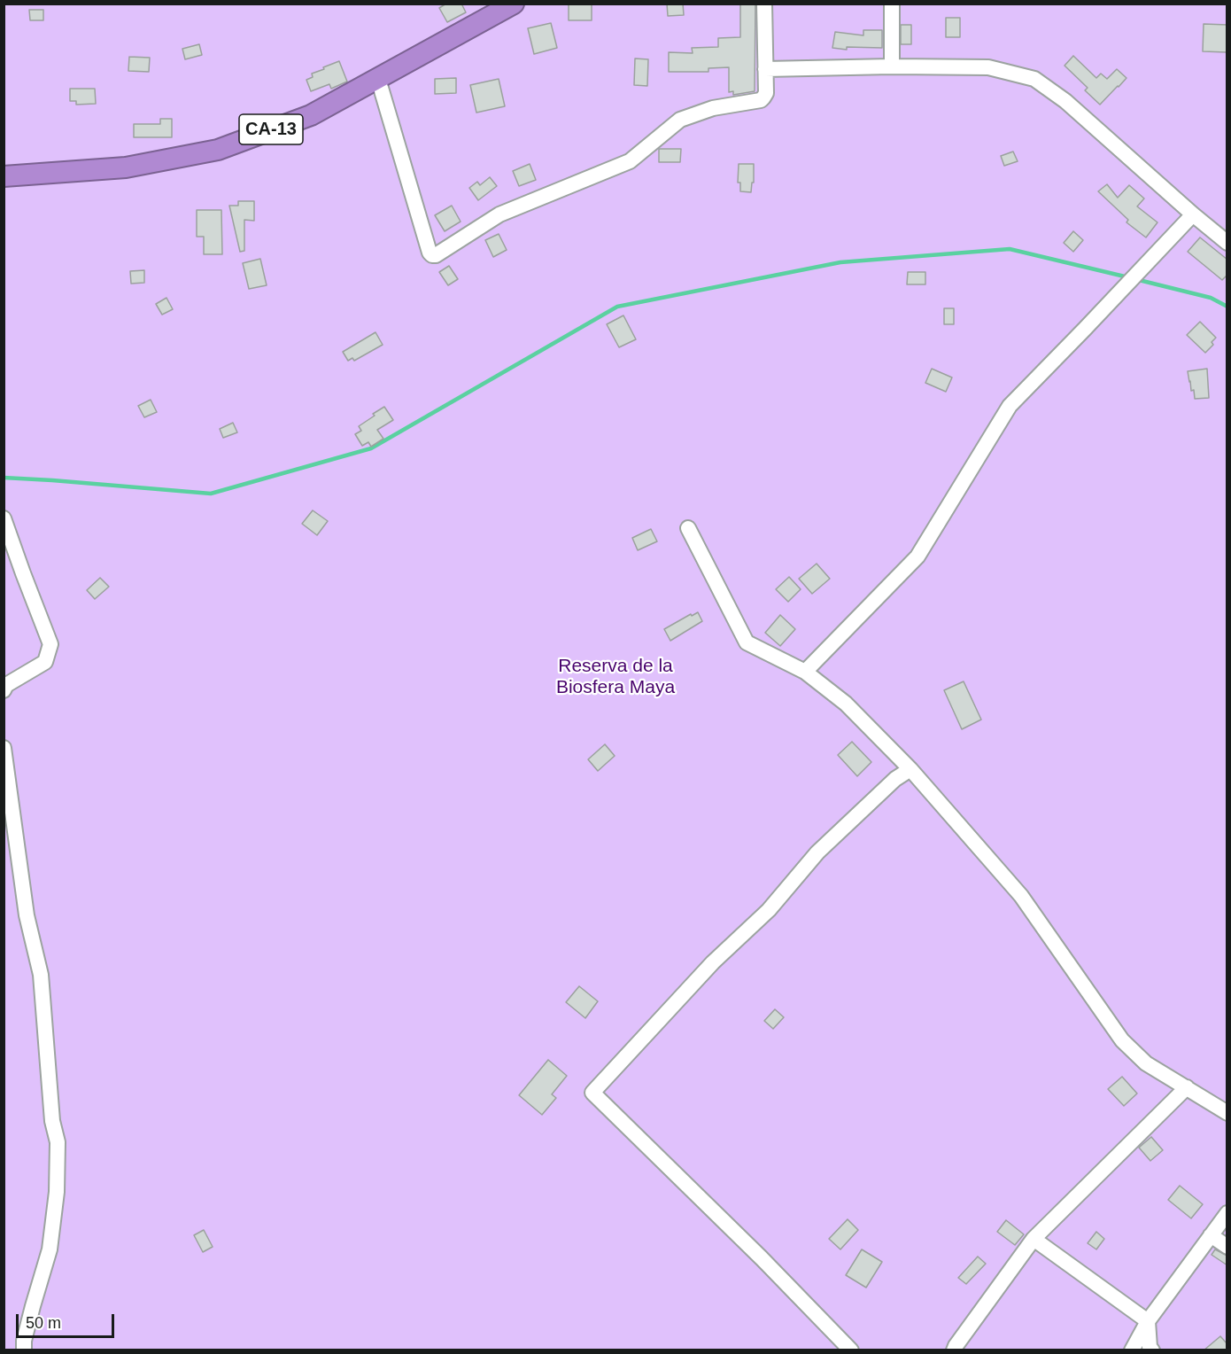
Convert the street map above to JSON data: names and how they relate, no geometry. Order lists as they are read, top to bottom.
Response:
{
  "streets": {
    "highway": ["CA-13"]
  },
  "parks": ["Reserva de la Biosfera Maya"],
  "scale_bar": "50 m"
}
